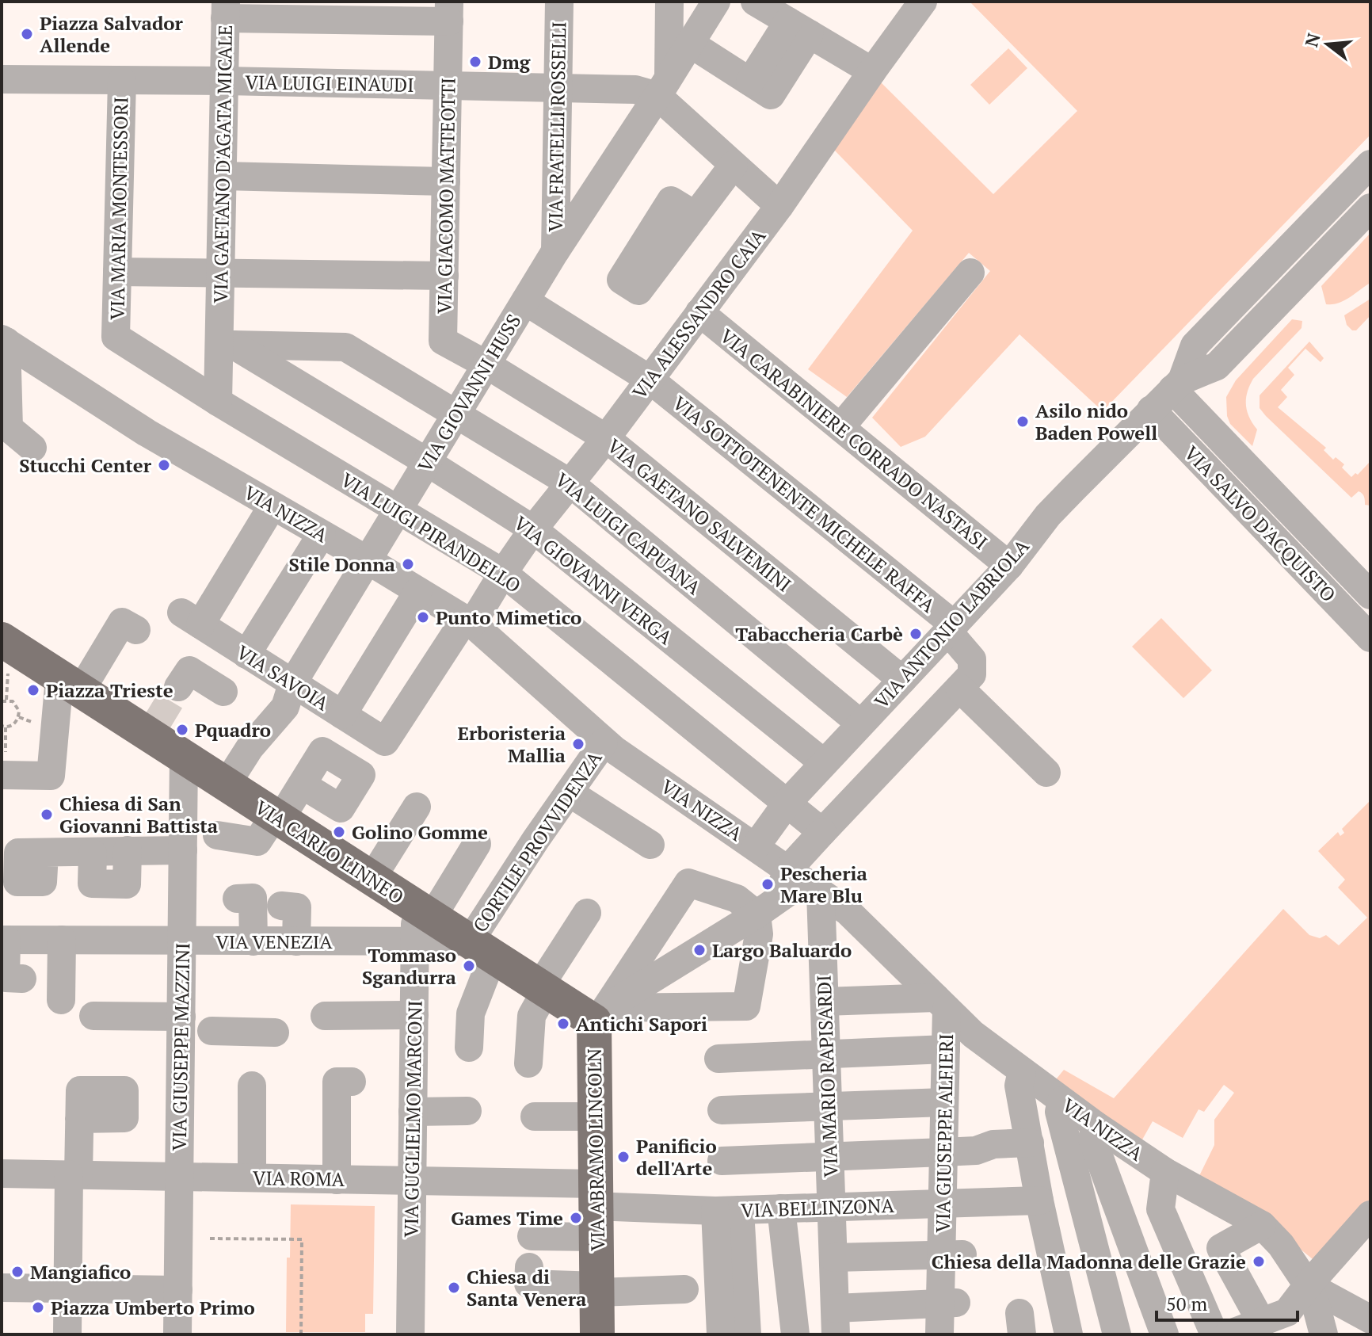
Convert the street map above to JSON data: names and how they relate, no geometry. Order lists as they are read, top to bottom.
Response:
{
  "streets": {
    "main road": ["VIA CARLO LINNEO", "VIA ABRAMO LINCOLN"],
    "street": [
      "VIA LUIGI EINAUDI",
      "VIA FRATELLI ROSSELLI",
      "VIA GAETANO D'AGATA MICALE",
      "VIA GIACOMO MATTEOTTI",
      "VIA MARIA MONTESSORI",
      "VIA ALESSANDRO CAIA",
      "VIA GIOVANNI HUSS",
      "VIA CARABINIERE CORRADO NASTASI",
      "VIA SOTTOTENENTE MICHELE RAFFA",
      "VIA NIZZA",
      "VIA GAETANO SALVEMINI",
      "VIA SALVO D'ACQUISTO",
      "VIA LUIGI PIRANDELLO",
      "VIA LUIGI CAPUANA",
      "VIA GIOVANNI VERGA",
      "VIA ANTONIO LABRIOLA",
      "VIA SAVOIA",
      "CORTILE PROVVIDENZA",
      "VIA VENEZIA",
      "VIA GIUSEPPE MAZZINI",
      "VIA MARIO RAPISARDI",
      "VIA GUGLIELMO MARCONI",
      "VIA GIUSEPPE ALFIERI",
      "VIA ROMA",
      "VIA BELLINZONA"
    ]
  },
  "crossings": [
    ["VIA LUIGI EINAUDI", "VIA FRATELLI ROSSELLI"],
    ["VIA LUIGI EINAUDI", "VIA GAETANO D'AGATA MICALE"],
    ["VIA LUIGI EINAUDI", "VIA GIACOMO MATTEOTTI"],
    ["VIA LUIGI EINAUDI", "VIA MARIA MONTESSORI"],
    ["VIA LUIGI EINAUDI", "VIA GIOVANNI HUSS"],
    ["VIA FRATELLI ROSSELLI", "VIA GIOVANNI HUSS"],
    ["VIA GAETANO D'AGATA MICALE", "VIA LUIGI PIRANDELLO"],
    ["VIA GAETANO D'AGATA MICALE", "VIA LUIGI CAPUANA"],
    ["VIA GAETANO D'AGATA MICALE", "VIA GIOVANNI VERGA"],
    ["VIA GIACOMO MATTEOTTI", "VIA GIOVANNI HUSS"],
    ["VIA GIACOMO MATTEOTTI", "VIA GAETANO SALVEMINI"],
    ["VIA MARIA MONTESSORI", "VIA LUIGI PIRANDELLO"],
    ["VIA ALESSANDRO CAIA", "VIA CARABINIERE CORRADO NASTASI"],
    ["VIA ALESSANDRO CAIA", "VIA SOTTOTENENTE MICHELE RAFFA"],
    ["VIA ALESSANDRO CAIA", "VIA NIZZA"],
    ["VIA ALESSANDRO CAIA", "VIA GAETANO SALVEMINI"],
    ["VIA ALESSANDRO CAIA", "VIA LUIGI PIRANDELLO"],
    ["VIA ALESSANDRO CAIA", "VIA LUIGI CAPUANA"],
    ["VIA ALESSANDRO CAIA", "VIA GIOVANNI VERGA"],
    ["VIA ALESSANDRO CAIA", "VIA SAVOIA"],
    ["VIA GIOVANNI HUSS", "VIA SOTTOTENENTE MICHELE RAFFA"],
    ["VIA GIOVANNI HUSS", "VIA NIZZA"],
    ["VIA GIOVANNI HUSS", "VIA GAETANO SALVEMINI"],
    ["VIA GIOVANNI HUSS", "VIA LUIGI PIRANDELLO"],
    ["VIA GIOVANNI HUSS", "VIA LUIGI CAPUANA"],
    ["VIA GIOVANNI HUSS", "VIA GIOVANNI VERGA"],
    ["VIA GIOVANNI HUSS", "VIA SAVOIA"],
    ["VIA GIOVANNI HUSS", "VIA CARLO LINNEO"],
    ["VIA CARABINIERE CORRADO NASTASI", "VIA ANTONIO LABRIOLA"],
    ["VIA SOTTOTENENTE MICHELE RAFFA", "VIA NIZZA"],
    ["VIA SOTTOTENENTE MICHELE RAFFA", "VIA LUIGI PIRANDELLO"],
    ["VIA SOTTOTENENTE MICHELE RAFFA", "VIA ANTONIO LABRIOLA"],
    ["VIA SOTTOTENENTE MICHELE RAFFA", "VIA CARLO LINNEO"],
    ["VIA SOTTOTENENTE MICHELE RAFFA", "VIA MARIO RAPISARDI"],
    ["VIA SOTTOTENENTE MICHELE RAFFA", "VIA ABRAMO LINCOLN"],
    ["VIA NIZZA", "VIA ANTONIO LABRIOLA"],
    ["VIA NIZZA", "VIA SAVOIA"],
    ["VIA NIZZA", "CORTILE PROVVIDENZA"],
    ["VIA NIZZA", "VIA MARIO RAPISARDI"],
    ["VIA NIZZA", "VIA GIUSEPPE ALFIERI"],
    ["VIA GAETANO SALVEMINI", "VIA ANTONIO LABRIOLA"],
    ["VIA SALVO D'ACQUISTO", "VIA ANTONIO LABRIOLA"],
    ["VIA LUIGI PIRANDELLO", "VIA ANTONIO LABRIOLA"],
    ["VIA LUIGI CAPUANA", "VIA GIOVANNI VERGA"],
    ["VIA LUIGI CAPUANA", "VIA ANTONIO LABRIOLA"],
    ["VIA GIOVANNI VERGA", "VIA ANTONIO LABRIOLA"],
    ["CORTILE PROVVIDENZA", "VIA CARLO LINNEO"],
    ["VIA CARLO LINNEO", "VIA VENEZIA"],
    ["VIA CARLO LINNEO", "VIA GIUSEPPE MAZZINI"],
    ["VIA CARLO LINNEO", "VIA GUGLIELMO MARCONI"],
    ["VIA CARLO LINNEO", "VIA ABRAMO LINCOLN"],
    ["VIA VENEZIA", "VIA GIUSEPPE MAZZINI"],
    ["VIA VENEZIA", "VIA GUGLIELMO MARCONI"],
    ["VIA GIUSEPPE MAZZINI", "VIA ROMA"],
    ["VIA MARIO RAPISARDI", "VIA BELLINZONA"],
    ["VIA GUGLIELMO MARCONI", "VIA ROMA"],
    ["VIA GIUSEPPE ALFIERI", "VIA BELLINZONA"],
    ["VIA ABRAMO LINCOLN", "VIA ROMA"],
    ["VIA ABRAMO LINCOLN", "VIA BELLINZONA"],
    ["VIA ROMA", "VIA BELLINZONA"]
  ],
  "places": [
    "Piazza Salvador Allende",
    "Dmg",
    "Asilo nido Baden Powell",
    "Stucchi Center",
    "Stile Donna",
    "Punto Mimetico",
    "Tabaccheria Carbè",
    "Piazza Trieste",
    "Pquadro",
    "Erboristeria Mallia",
    "Chiesa di San Giovanni Battista",
    "Golino Gomme",
    "Pescheria Mare Blu",
    "Largo Baluardo",
    "Tommaso Sgandurra",
    "Antichi Sapori",
    "Panificio dell'Arte",
    "Games Time",
    "Chiesa della Madonna delle Grazie",
    "Mangiafico",
    "Chiesa di Santa Venera",
    "Piazza Umberto Primo"
  ],
  "scale_bar": "50 m",
  "north": "left"
}
